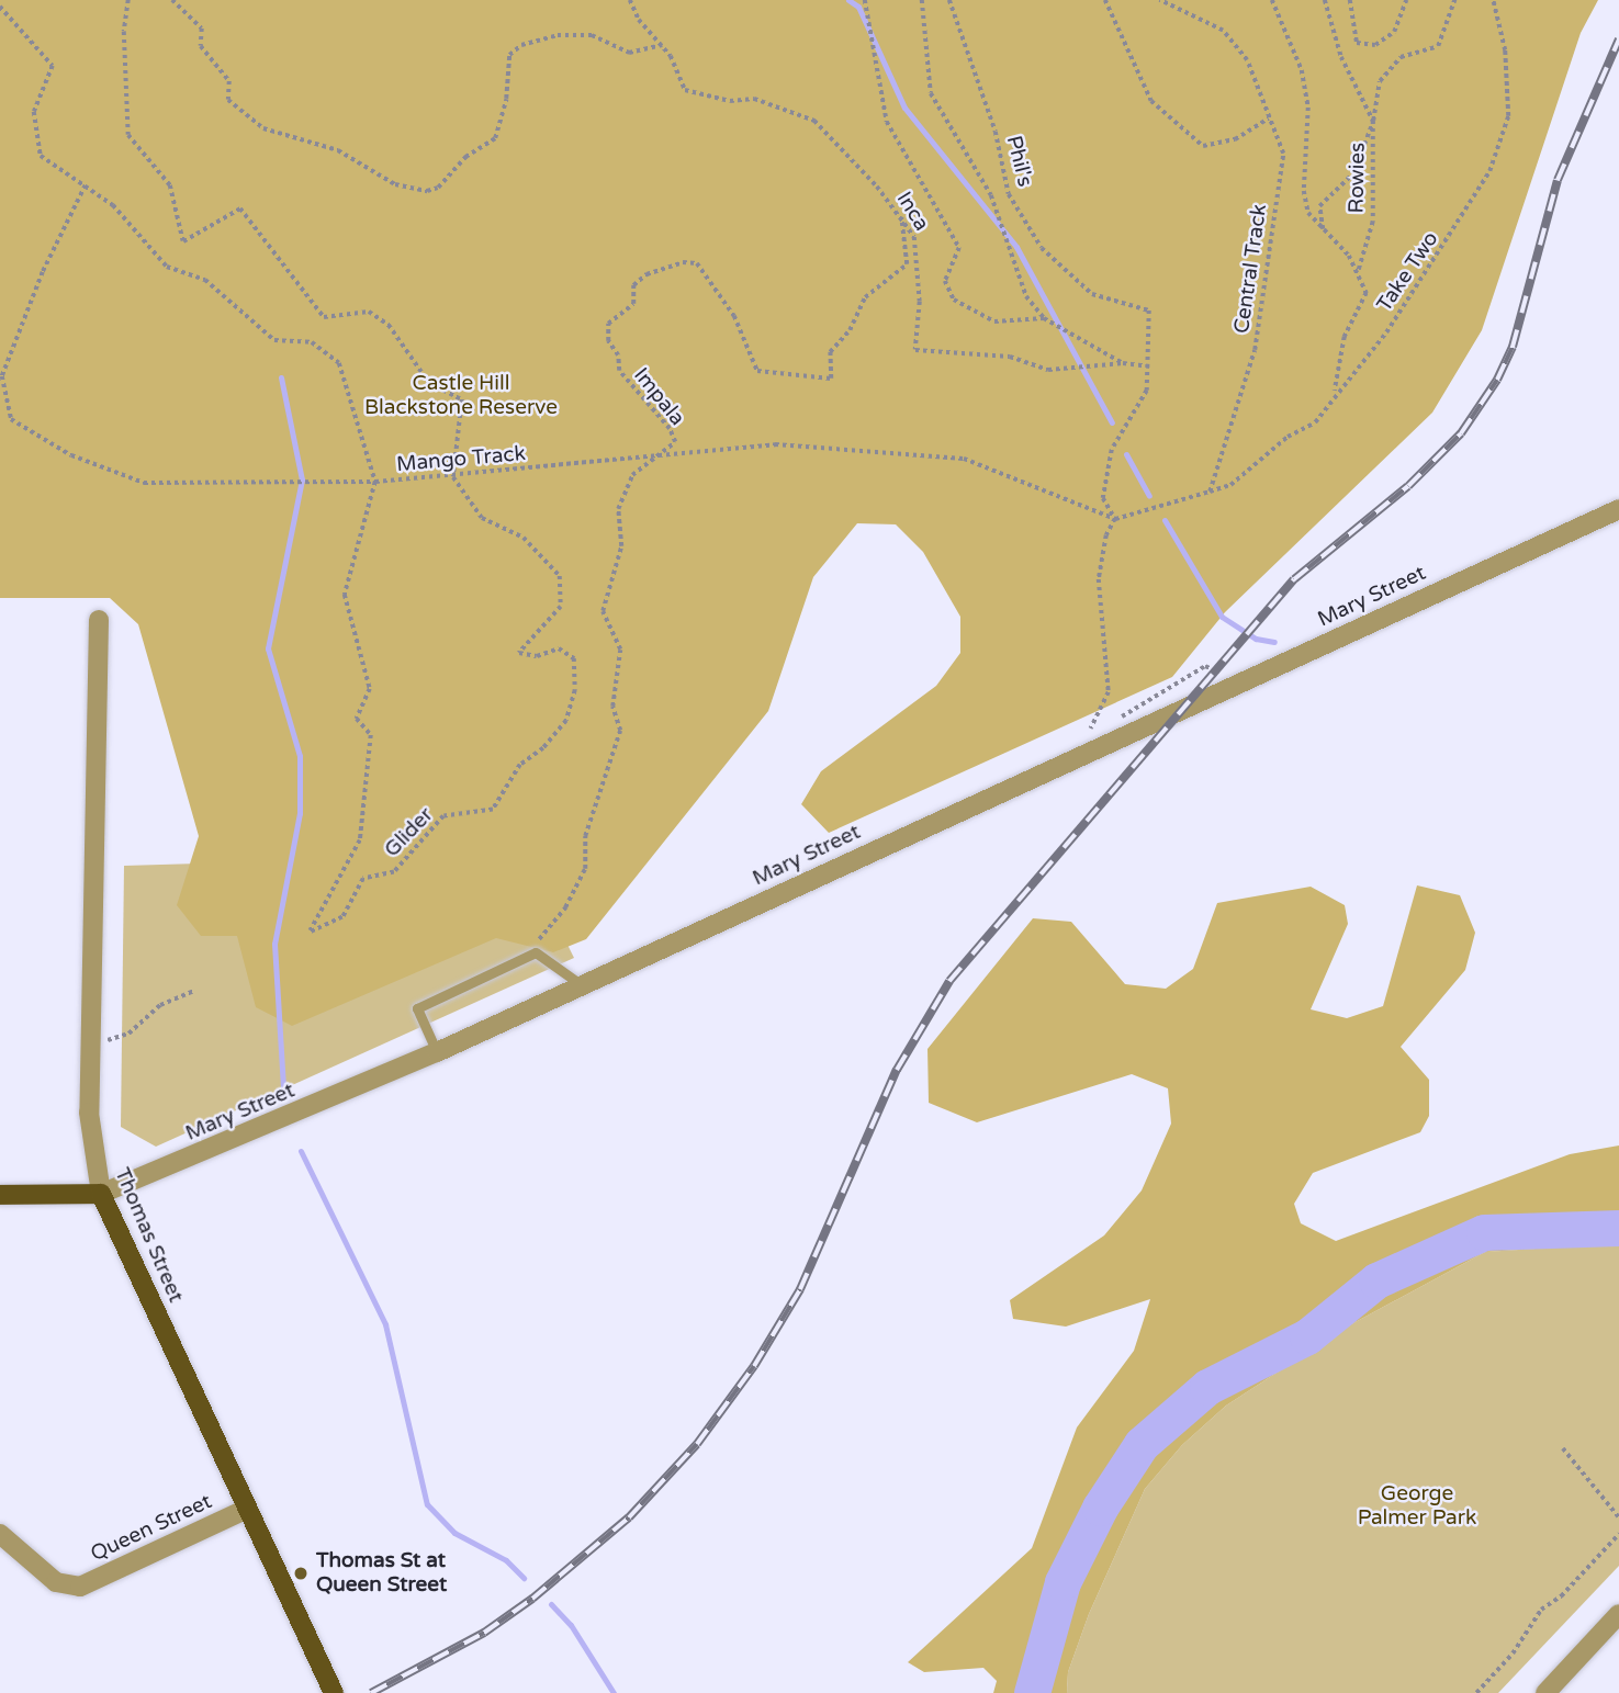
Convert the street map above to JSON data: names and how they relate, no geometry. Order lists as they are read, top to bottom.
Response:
{
  "streets": {
    "main road": ["Mary Street", "Thomas Street"],
    "street": ["Queen Street"],
    "path": [
      "Phil's",
      "Rowies",
      "Inca",
      "Central Track",
      "Take Two",
      "Impala",
      "Mango Track",
      "Glider"
    ]
  },
  "crossings": [
    ["Phil's", "Inca"],
    ["Rowies", "Take Two"],
    ["Inca", "Impala"],
    ["Central Track", "Take Two"],
    ["Impala", "Mango Track"],
    ["Mango Track", "Glider"],
    ["Mary Street", "Thomas Street"],
    ["Thomas Street", "Queen Street"]
  ],
  "parks": ["Castle Hill Blackstone Reserve", "George Palmer Park"],
  "places": ["Thomas St at Queen Street"]
}
